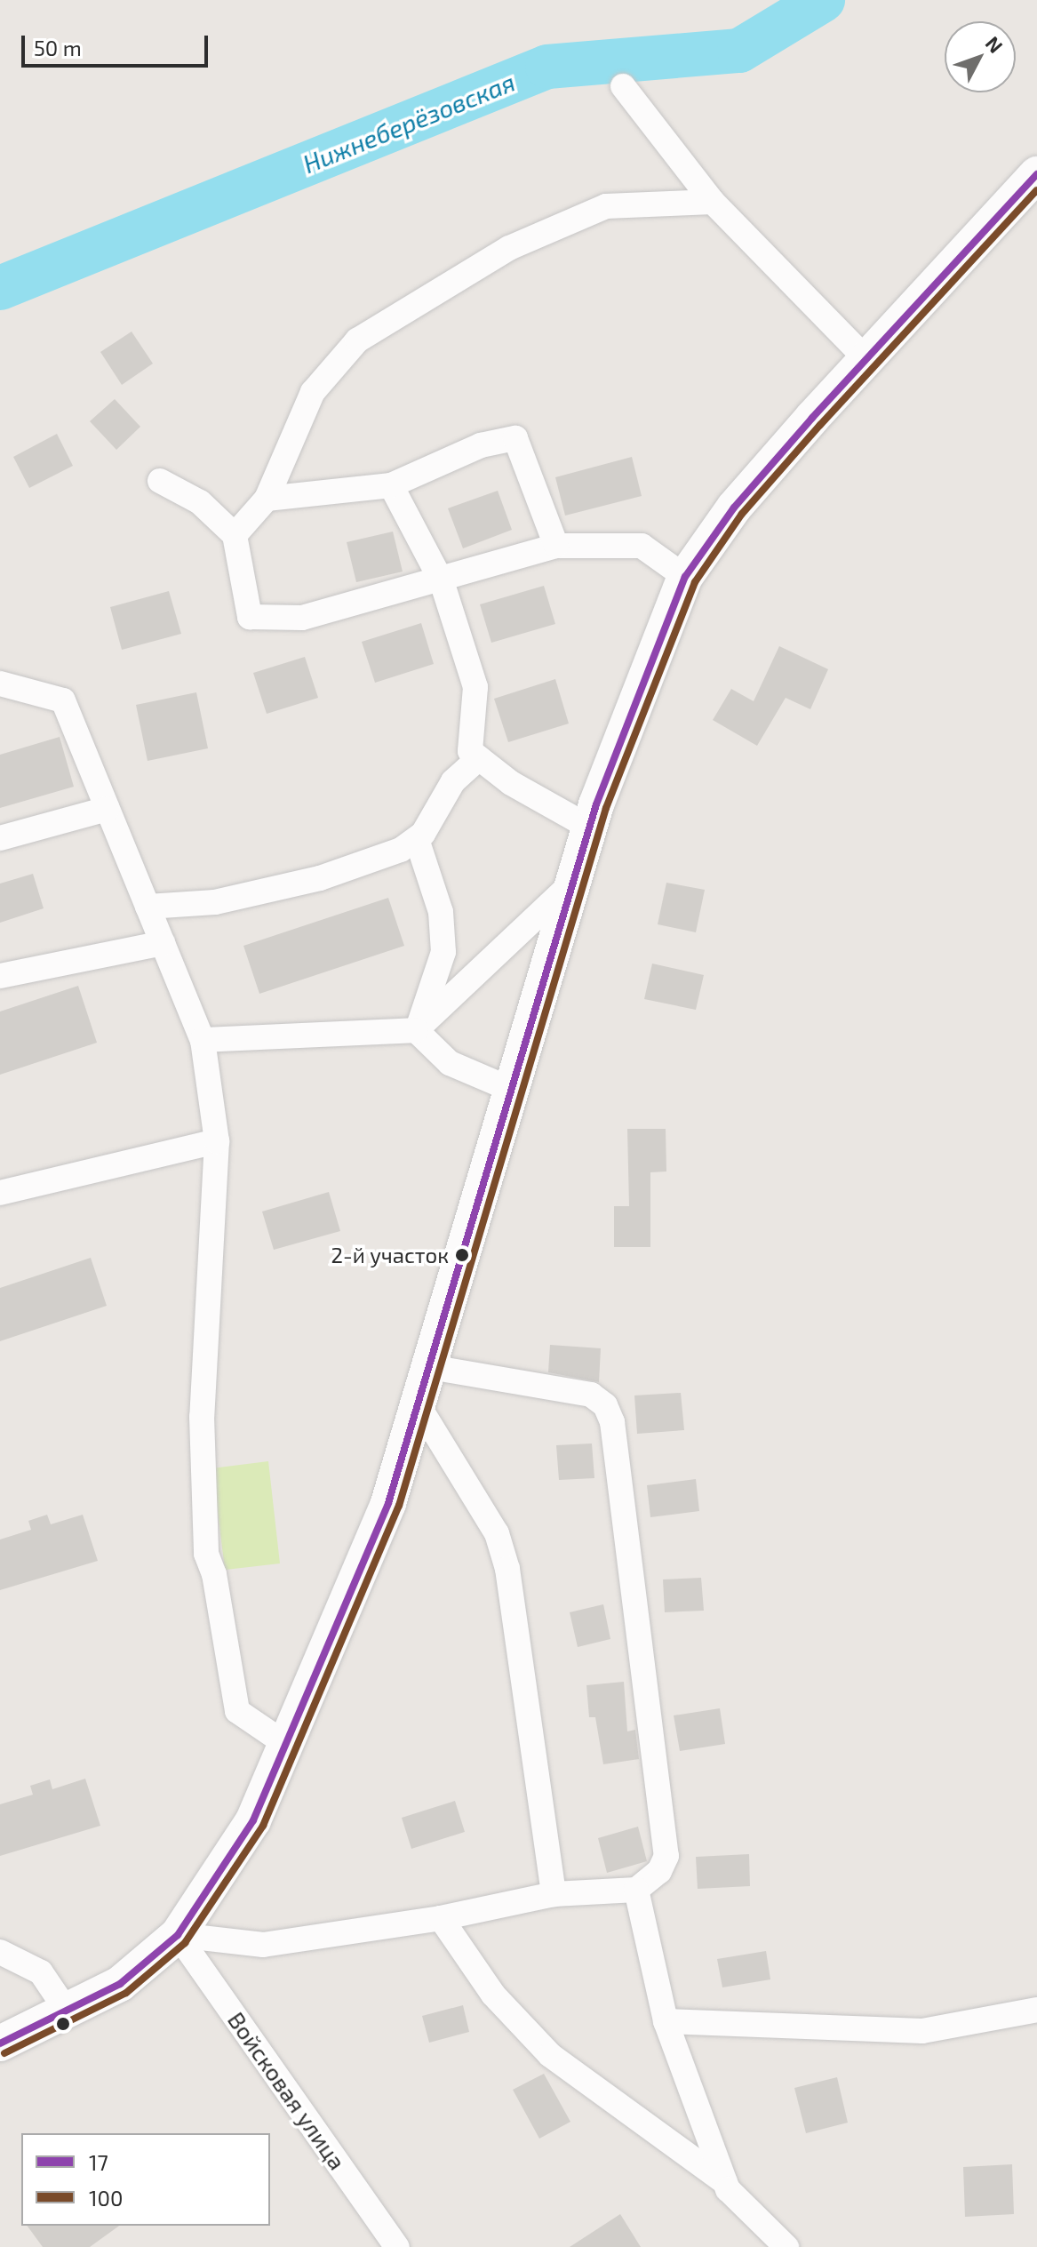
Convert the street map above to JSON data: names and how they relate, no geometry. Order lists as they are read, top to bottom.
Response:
{
  "streets": {
    "street": ["Войсковая улица"]
  },
  "water": ["Нижнеберёзовская"],
  "places": ["2-й участок"],
  "lines": ["transit line 17", "transit line 100"],
  "legend": ["17", "100"],
  "scale_bar": "50 m",
  "north": "top right"
}
